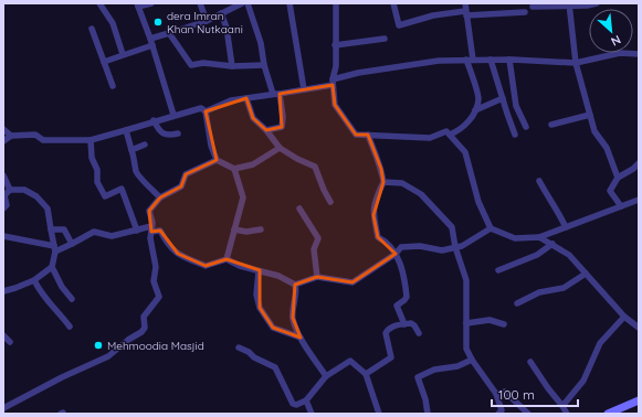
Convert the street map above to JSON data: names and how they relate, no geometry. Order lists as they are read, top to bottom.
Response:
{
  "places": ["dera Imran Khan Nutkaani", "Mehmoodia Masjid"],
  "scale_bar": "100 m",
  "north": "bottom right"
}
